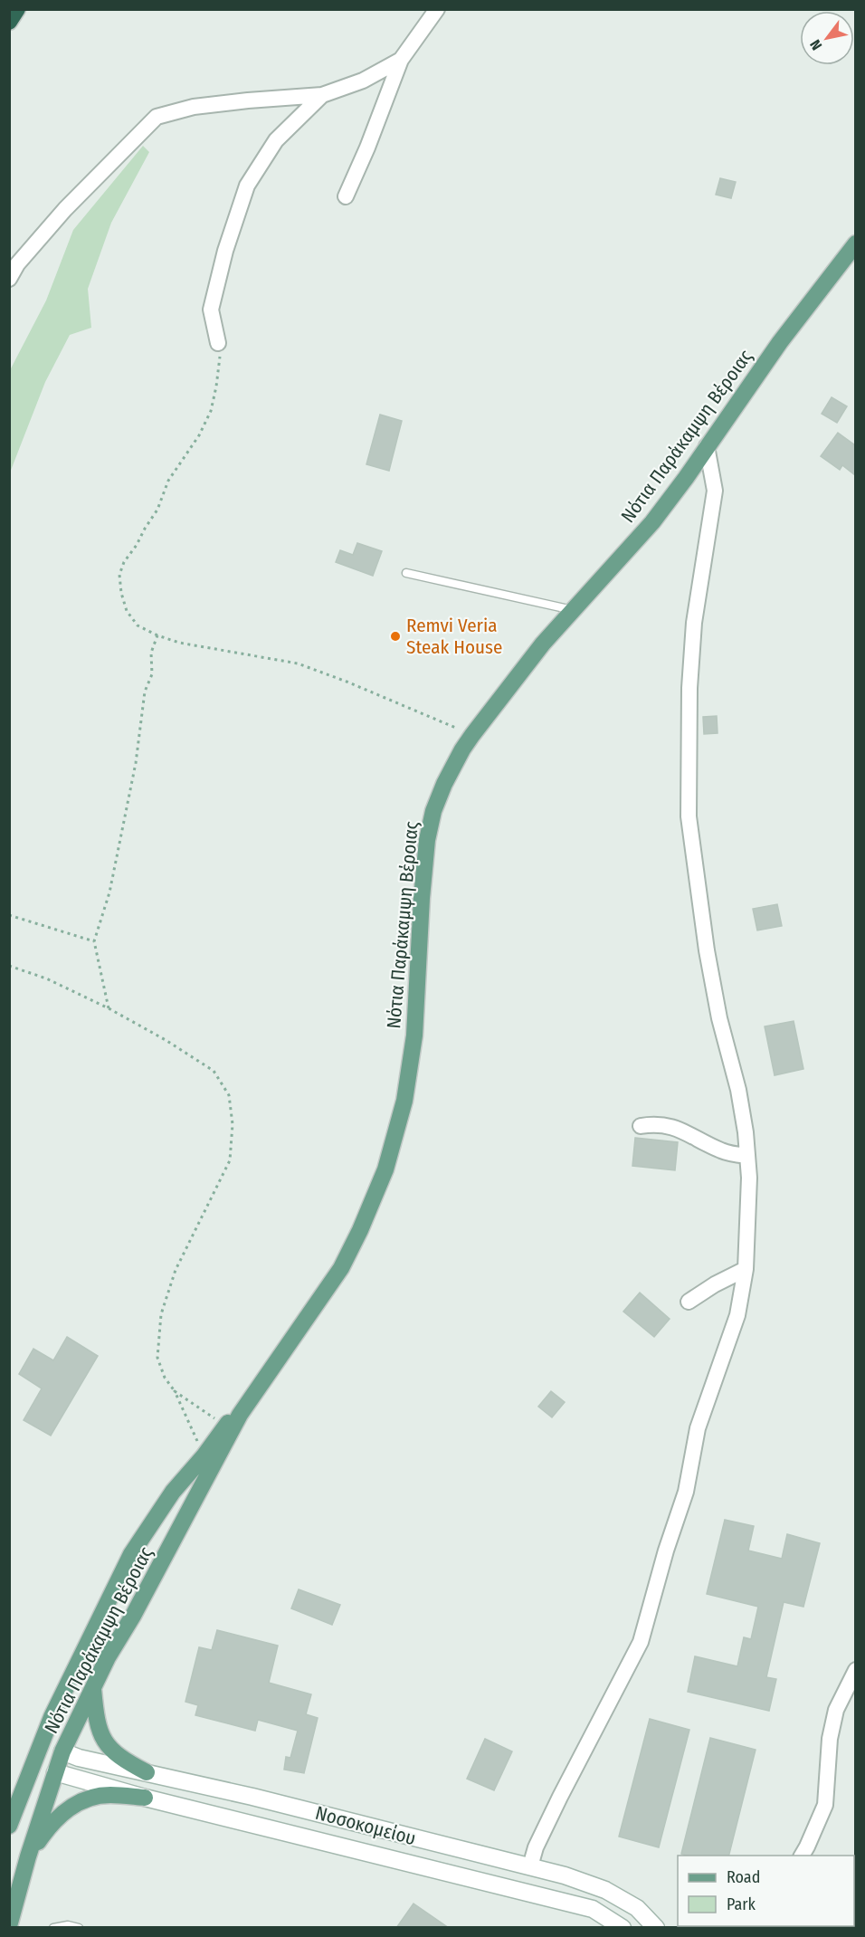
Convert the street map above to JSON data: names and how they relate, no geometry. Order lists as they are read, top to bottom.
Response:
{
  "streets": {
    "main road": ["Νότια Παράκαμψη Βέροιας"],
    "street": ["Νοσοκομείου"]
  },
  "crossings": [
    ["Νότια Παράκαμψη Βέροιας", "Νοσοκομείου"]
  ],
  "places": ["Remvi Veria Steak House"],
  "legend": ["Road", "Park"],
  "north": "bottom left"
}
